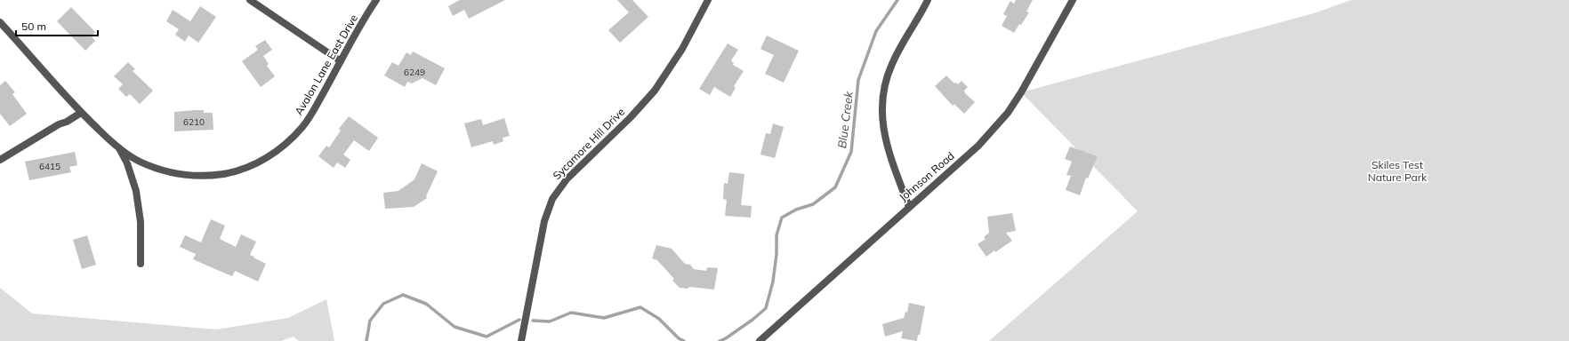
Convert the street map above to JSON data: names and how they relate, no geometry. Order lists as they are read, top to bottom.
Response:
{
  "streets": {
    "street": ["Avalon Lane East Drive", "Sycamore Hill Drive", "Johnson Road"]
  },
  "water": ["Blue Creek"],
  "parks": ["Skiles Test Nature Park"],
  "house_numbers": ["6249", "6210", "6415"],
  "scale_bar": "50 m"
}
